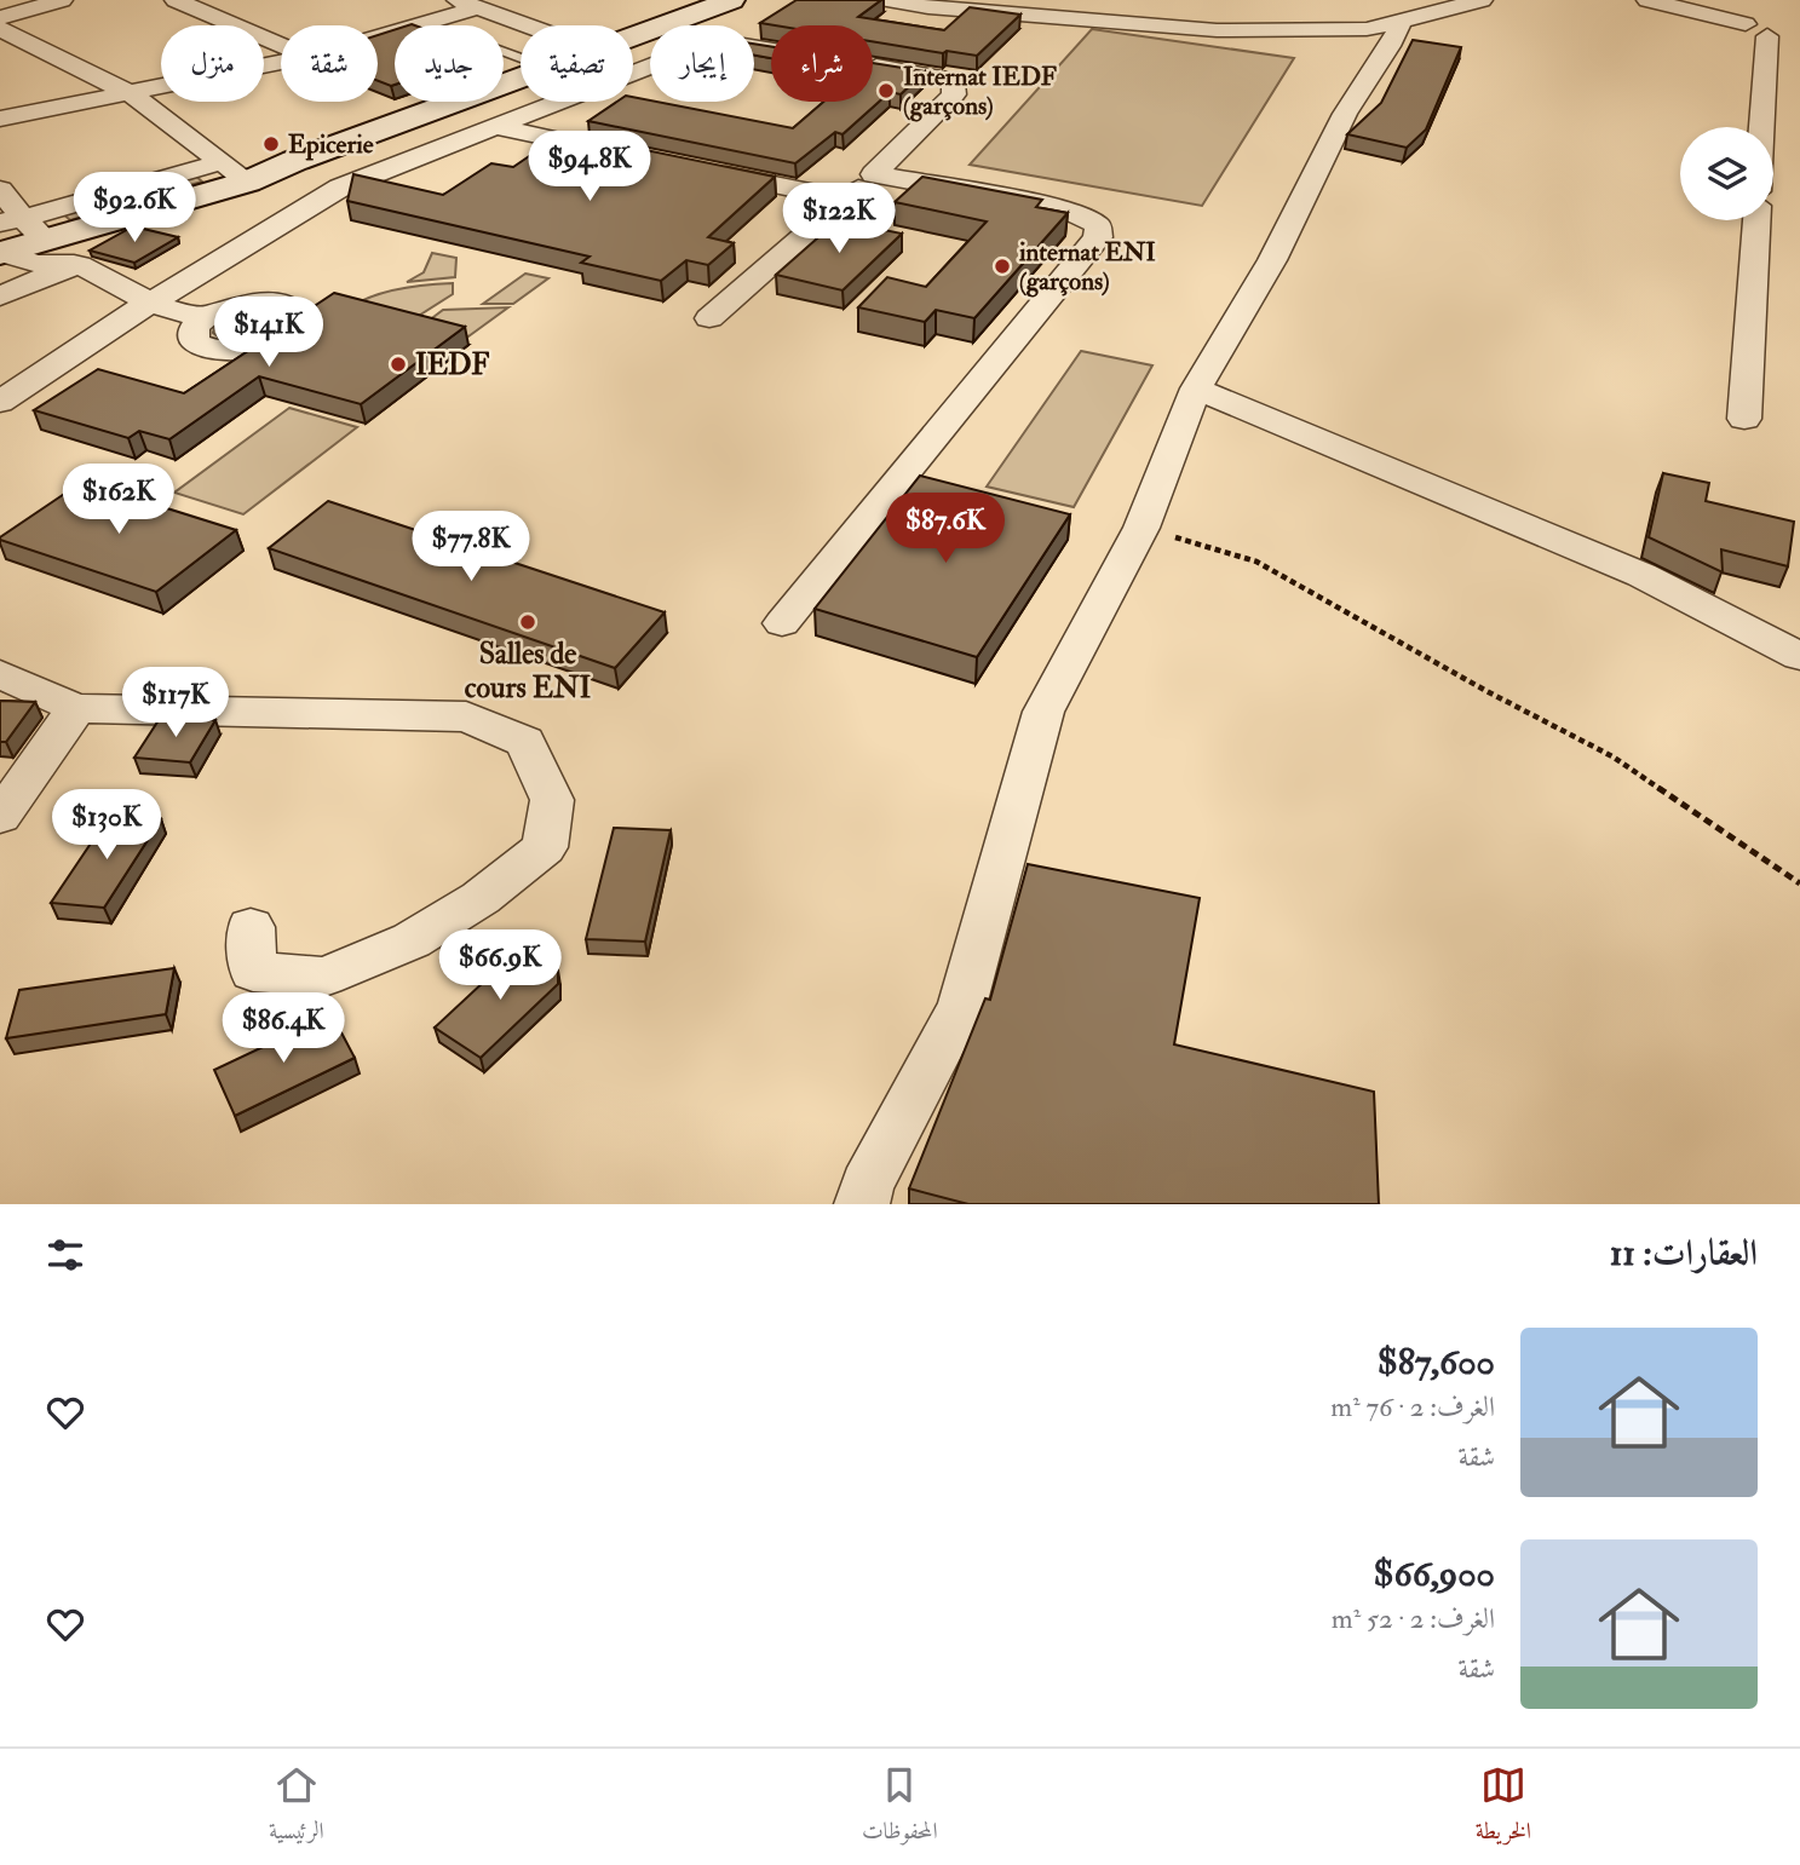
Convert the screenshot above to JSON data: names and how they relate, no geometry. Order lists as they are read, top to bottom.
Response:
{
  "places": [
    "Internat IEDF (garçons)",
    "Epicerie",
    "internat ENI (garçons)",
    "IEDF",
    "Salles de cours ENI"
  ],
  "page": {
    "chip": [
      "شراء",
      "إيجار",
      "تصفية",
      "جديد",
      "شقة",
      "منزل"
    ],
    "price": [
      "$94.8K",
      "$92.6K",
      "$122K",
      "$141K",
      "$162K",
      "$87.6K",
      "$77.8K",
      "$117K",
      "$130K",
      "$66.9K",
      "$86.4K"
    ],
    "heading": "العقارات: 11",
    "list": [
      {
        "name": "$87,600",
        "note": "الغرف: 2 · 76 m² · شقة"
      },
      {
        "name": "$66,900",
        "note": "الغرف: 2 · 52 m² · شقة"
      }
    ],
    "tabs": ["الخريطة", "المحفوظات", "الرئيسية"]
  }
}
